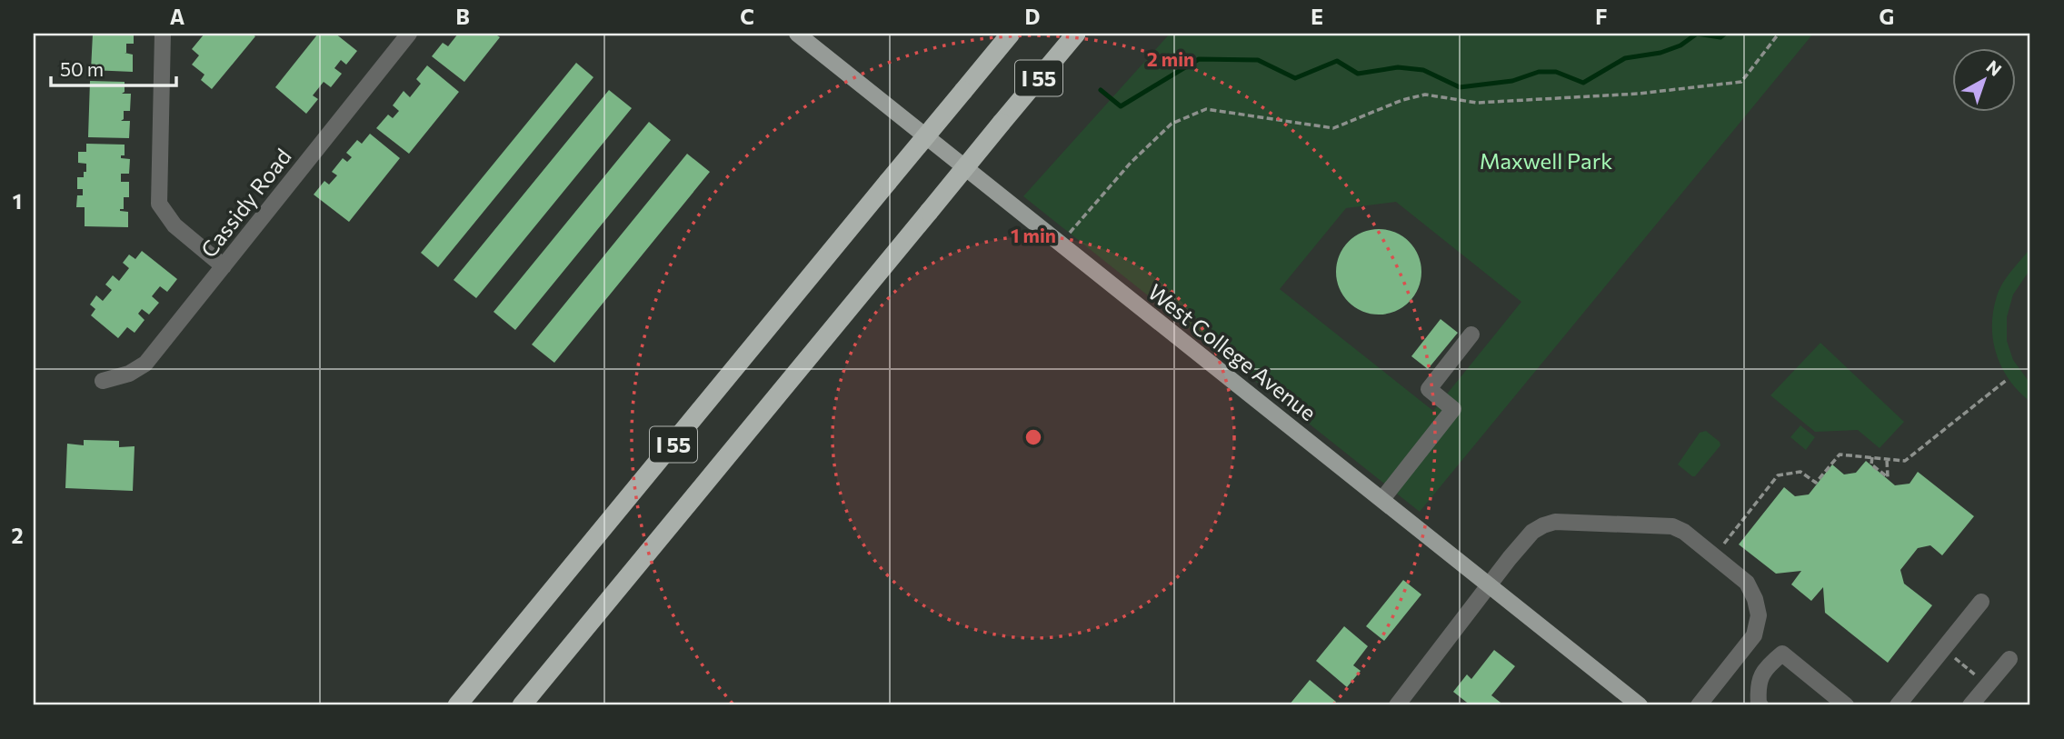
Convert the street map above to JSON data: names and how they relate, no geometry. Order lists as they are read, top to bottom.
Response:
{
  "streets": {
    "highway": ["I 55"],
    "main road": ["West College Avenue"],
    "street": ["Cassidy Road"]
  },
  "parks": ["Maxwell Park"],
  "scale_bar": "50 m",
  "north": "top right",
  "grid": {
    "columns": [
      "A",
      "B",
      "C",
      "D",
      "E",
      "F",
      "G"
    ],
    "rows": ["1", "2"]
  },
  "rings": ["2 min", "1 min"]
}
